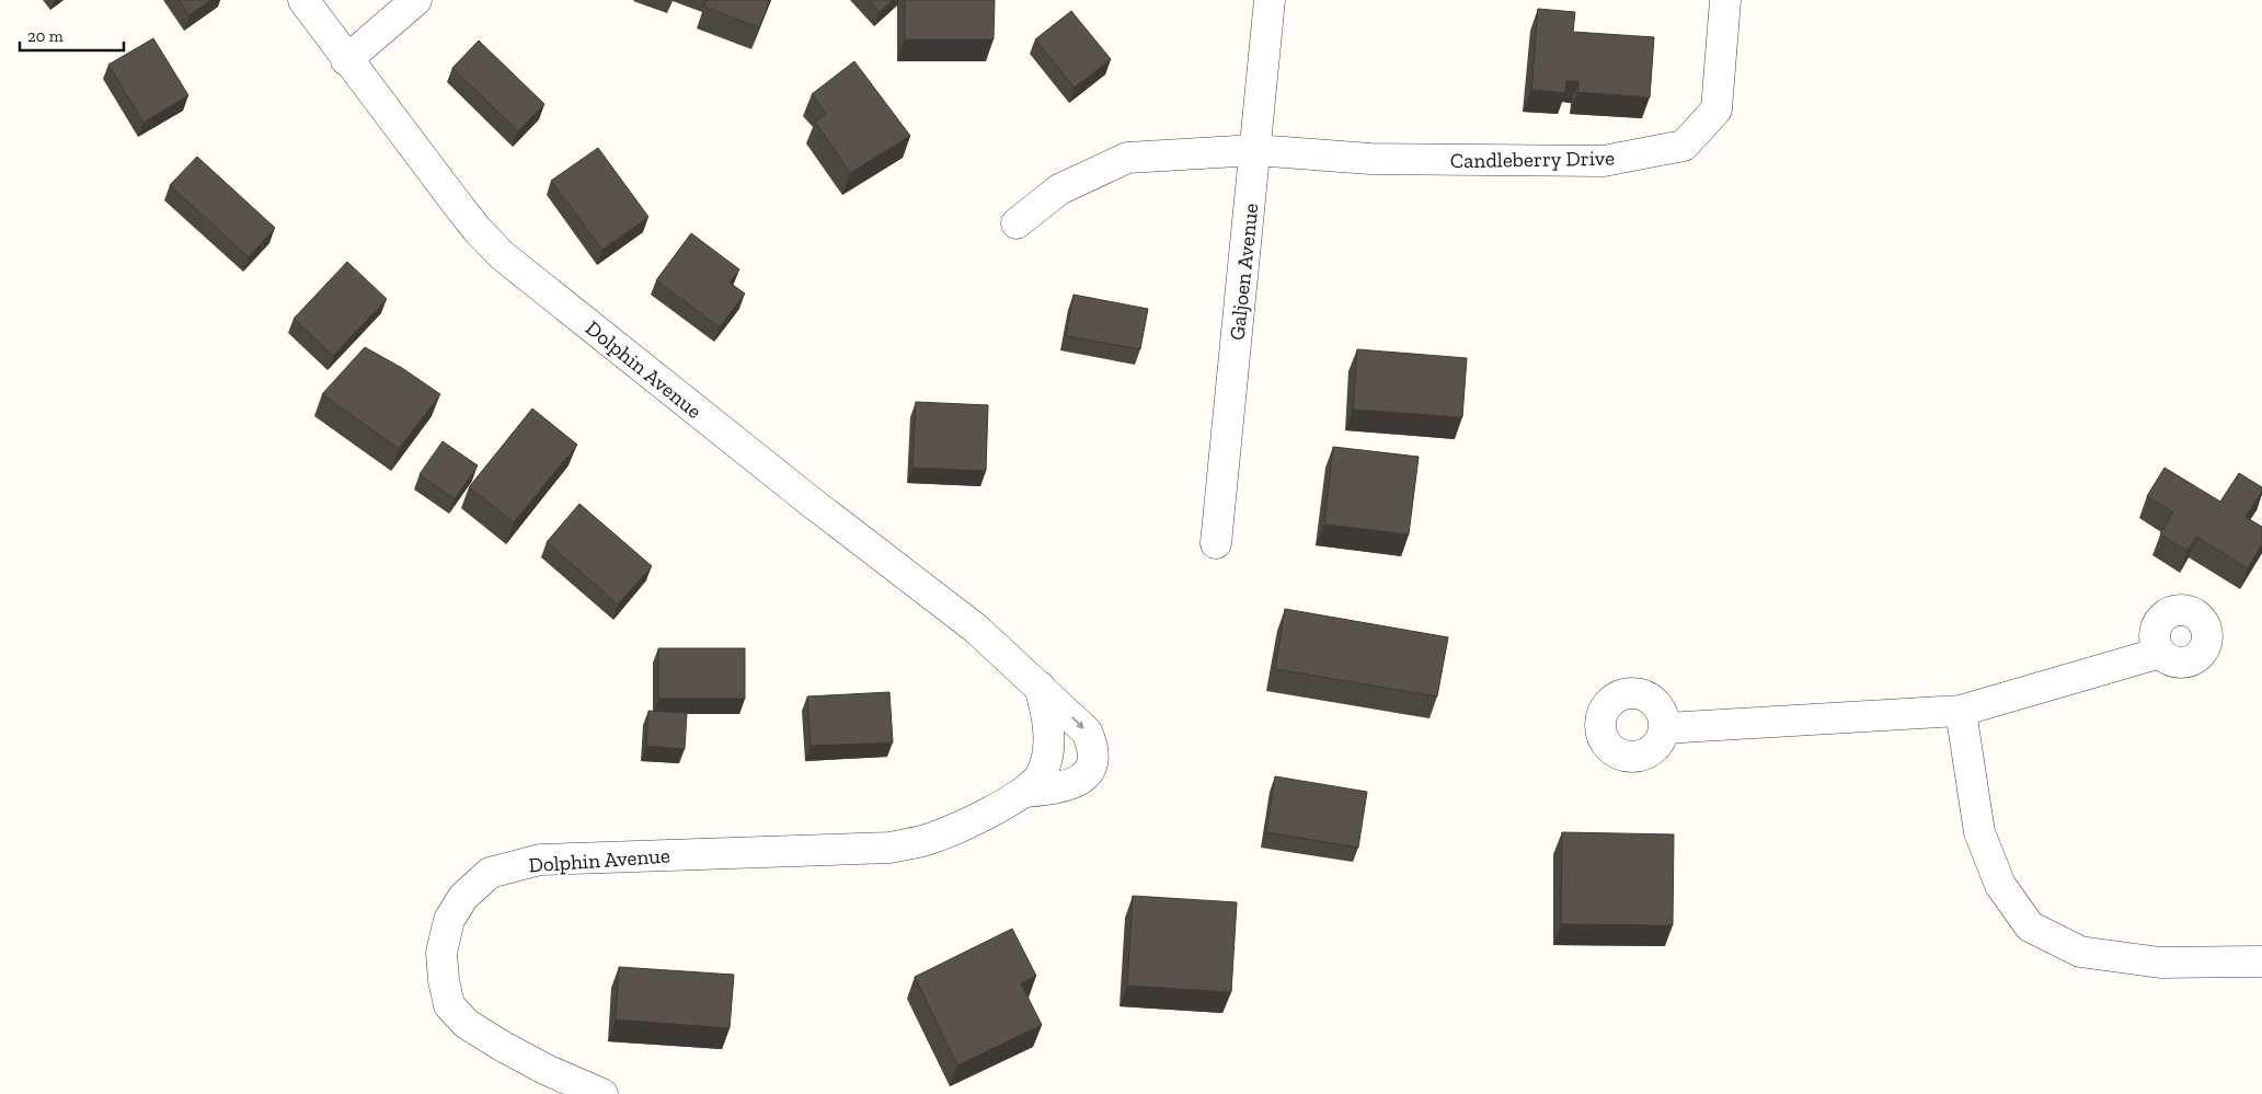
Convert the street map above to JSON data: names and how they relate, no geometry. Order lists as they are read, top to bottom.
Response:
{
  "streets": {
    "street": ["Candleberry Drive", "Galjoen Avenue", "Dolphin Avenue"]
  },
  "crossings": [
    ["Candleberry Drive", "Galjoen Avenue"]
  ],
  "scale_bar": "20 m"
}
